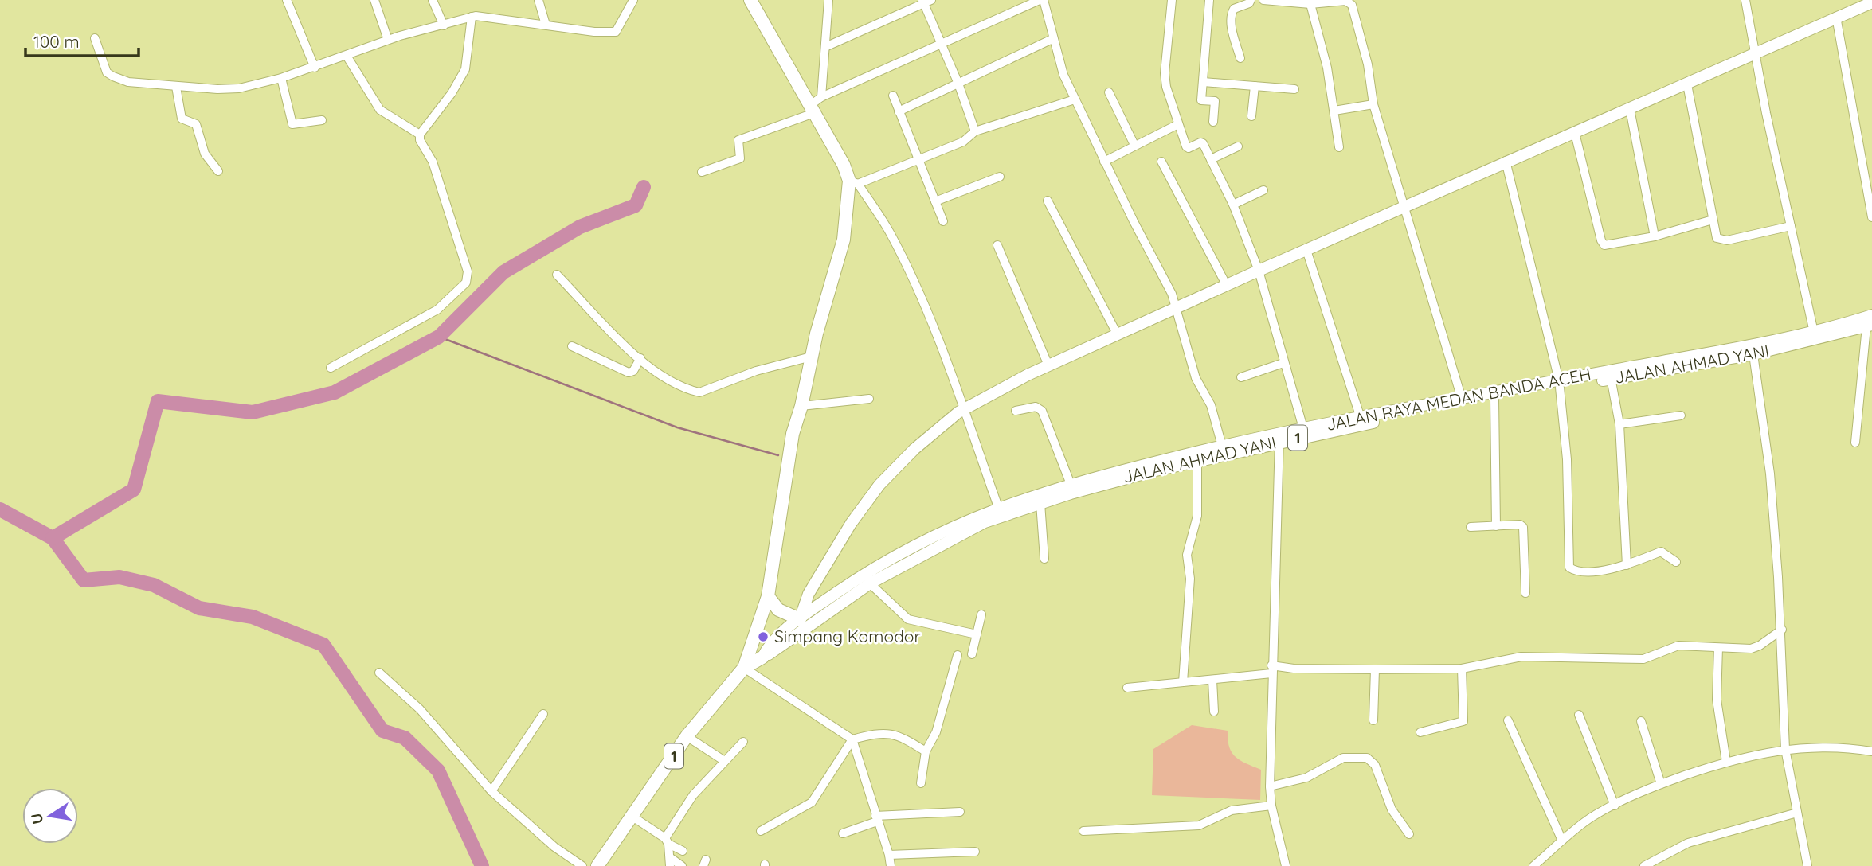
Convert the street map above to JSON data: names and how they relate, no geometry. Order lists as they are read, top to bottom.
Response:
{
  "streets": {
    "highway": ["JALAN RAYA MEDAN BANDA ACEH", "1"],
    "main road": ["JALAN AHMAD YANI"]
  },
  "crossings": [
    ["JALAN AHMAD YANI", "JALAN RAYA MEDAN BANDA ACEH"]
  ],
  "places": ["Simpang Komodor"],
  "scale_bar": "100 m",
  "north": "left"
}
